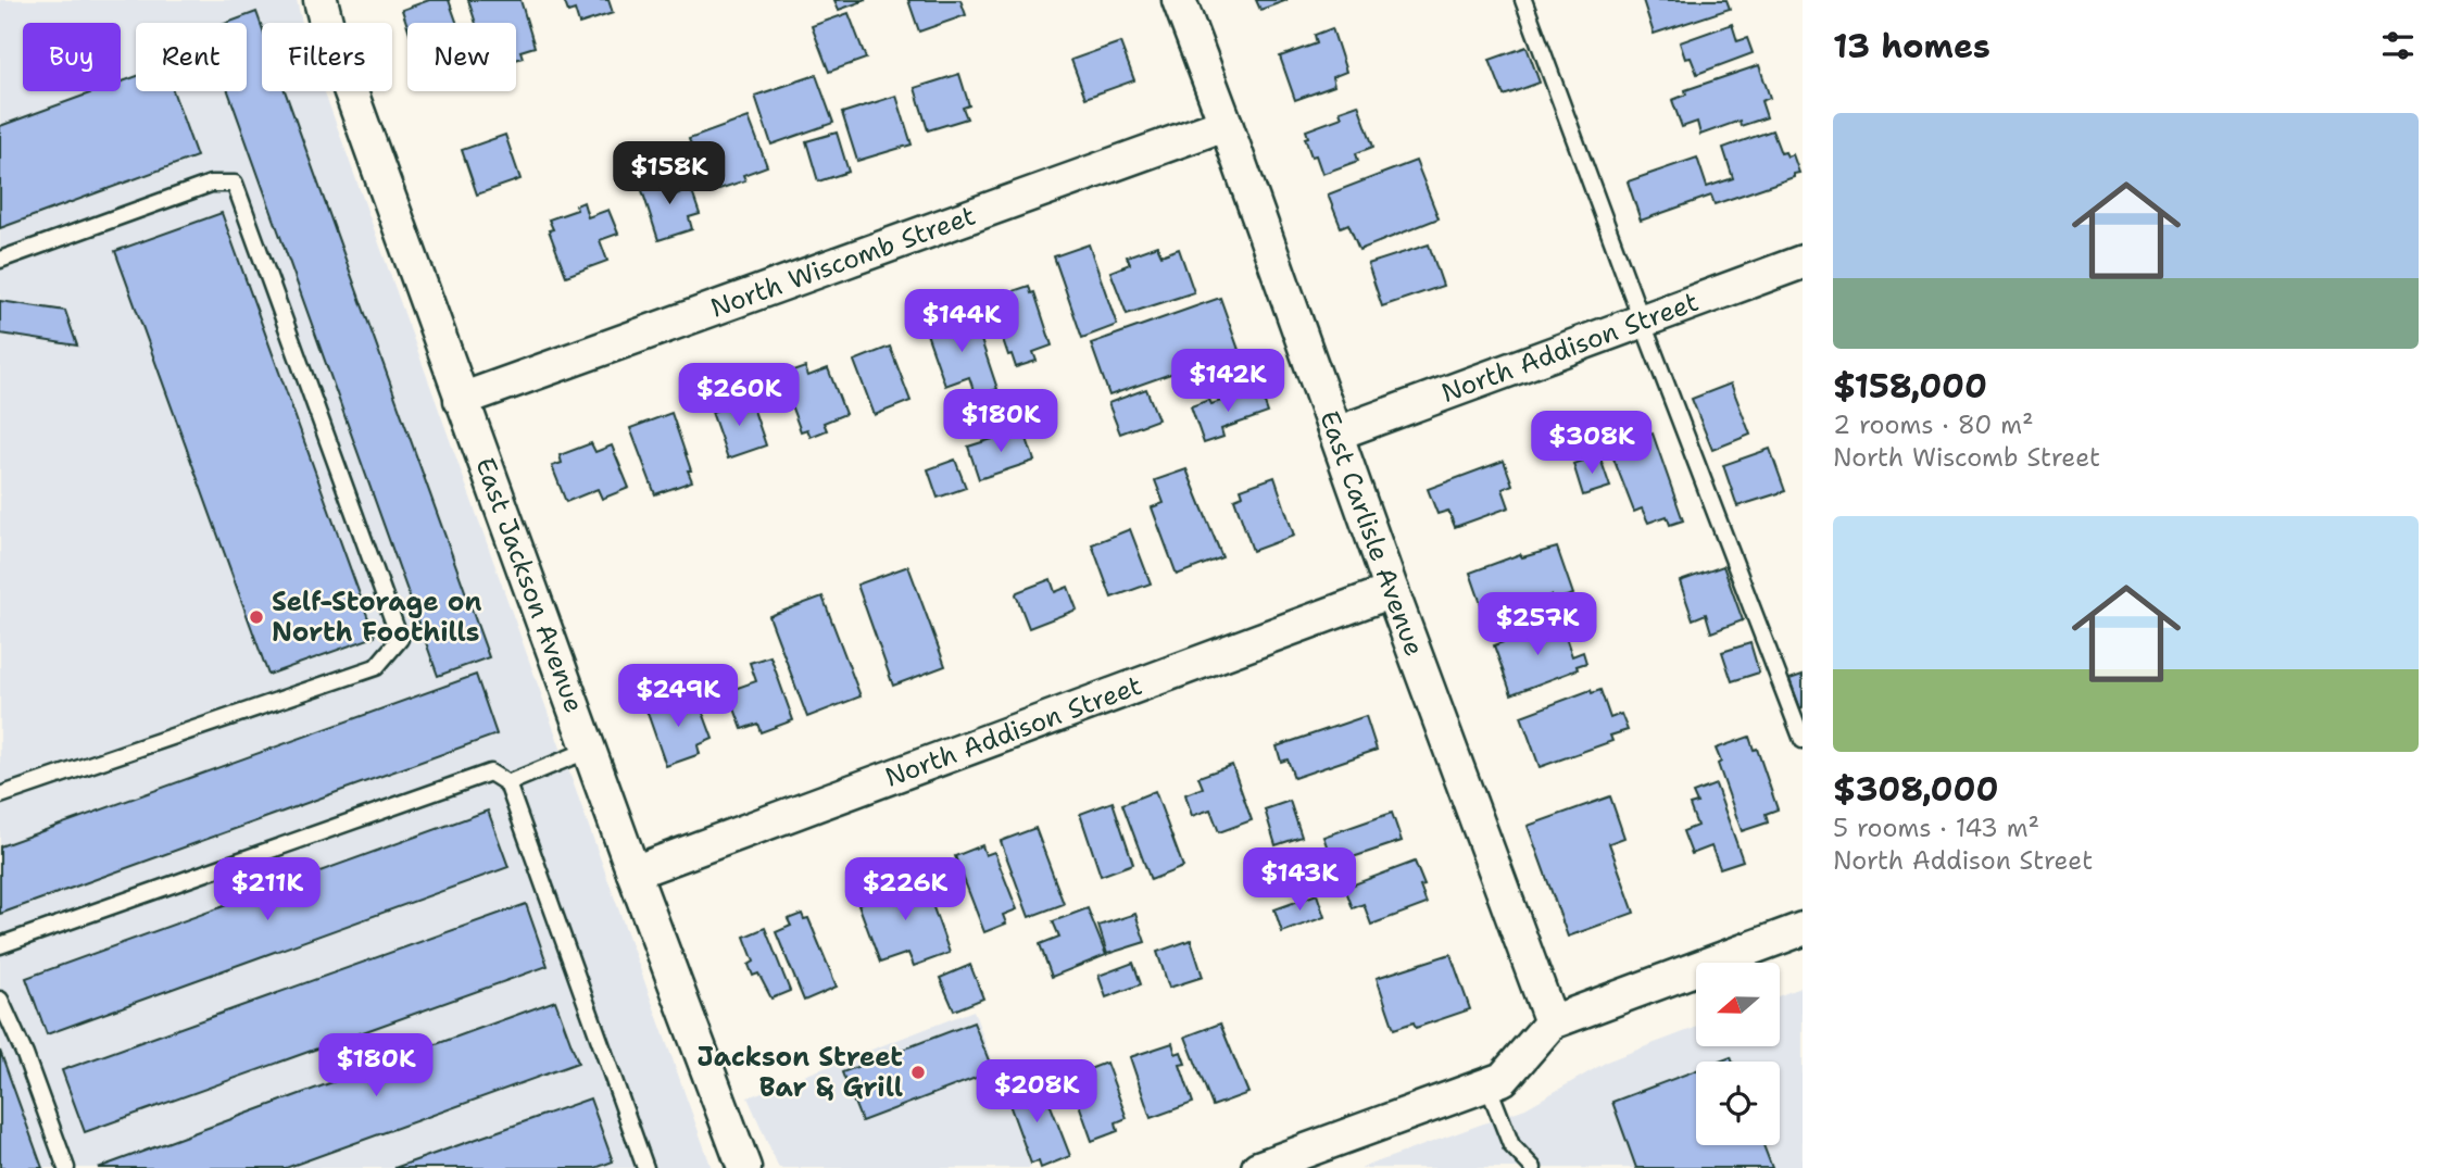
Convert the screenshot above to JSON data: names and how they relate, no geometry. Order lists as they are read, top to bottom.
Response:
{
  "streets": {
    "street": [
      "North Wiscomb Street",
      "North Addison Street",
      "East Carlisle Avenue",
      "East Jackson Avenue"
    ]
  },
  "crossings": [
    ["North Wiscomb Street", "East Carlisle Avenue"],
    ["North Wiscomb Street", "East Jackson Avenue"],
    ["North Addison Street", "East Carlisle Avenue"],
    ["North Addison Street", "East Jackson Avenue"]
  ],
  "places": ["Self-Storage on North Foothills", "Jackson Street Bar & Grill"],
  "north": "left",
  "page": {
    "heading": "13 homes",
    "chip": [
      "Buy",
      "Rent",
      "Filters",
      "New"
    ],
    "list": [
      {
        "name": "$158,000",
        "note": "2 rooms · 80 m² · North Wiscomb Street"
      },
      {
        "name": "$308,000",
        "note": "5 rooms · 143 m² · North Addison Street"
      }
    ],
    "price": [
      "$158K",
      "$144K",
      "$142K",
      "$260K",
      "$180K",
      "$308K",
      "$257K",
      "$249K",
      "$143K",
      "$211K",
      "$226K",
      "$180K",
      "$208K"
    ]
  }
}
